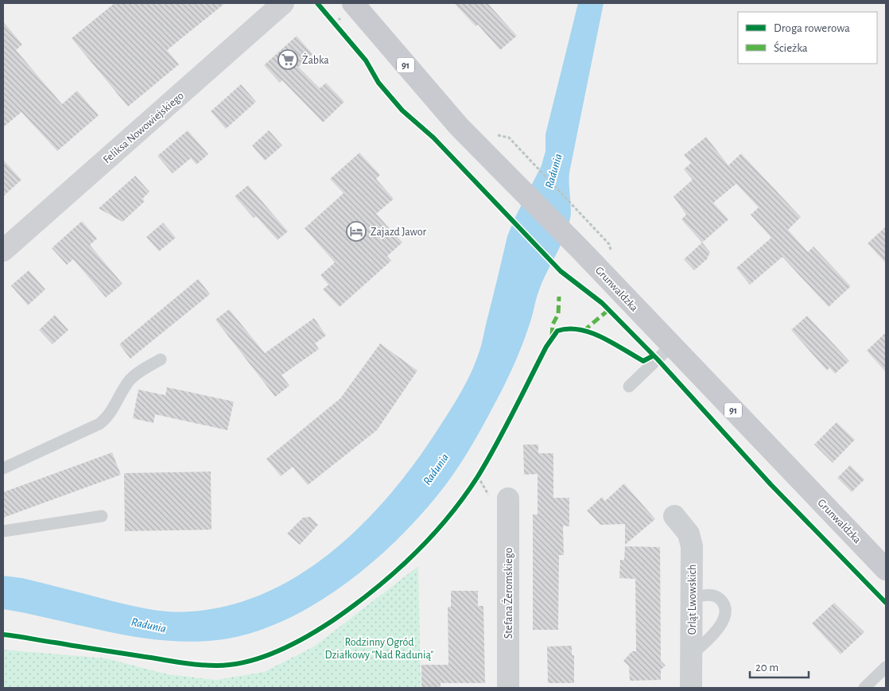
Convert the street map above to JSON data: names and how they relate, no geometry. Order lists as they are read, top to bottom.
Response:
{
  "streets": {
    "main road": ["91", "Grunwaldzka"],
    "street": ["Feliksa Nowowiejskiego", "Stefana Żeromskiego", "Orląt Lwowskich"]
  },
  "water": ["Radunia"],
  "parks": ["Rodzinny Ogród Działkowy \"Nad Radunią\""],
  "places": {
    "supermarket": ["Żabka"],
    "hotel": ["Zajazd Jawor"]
  },
  "legend": ["Droga rowerowa", "Ścieżka"],
  "scale_bar": "20 m"
}
